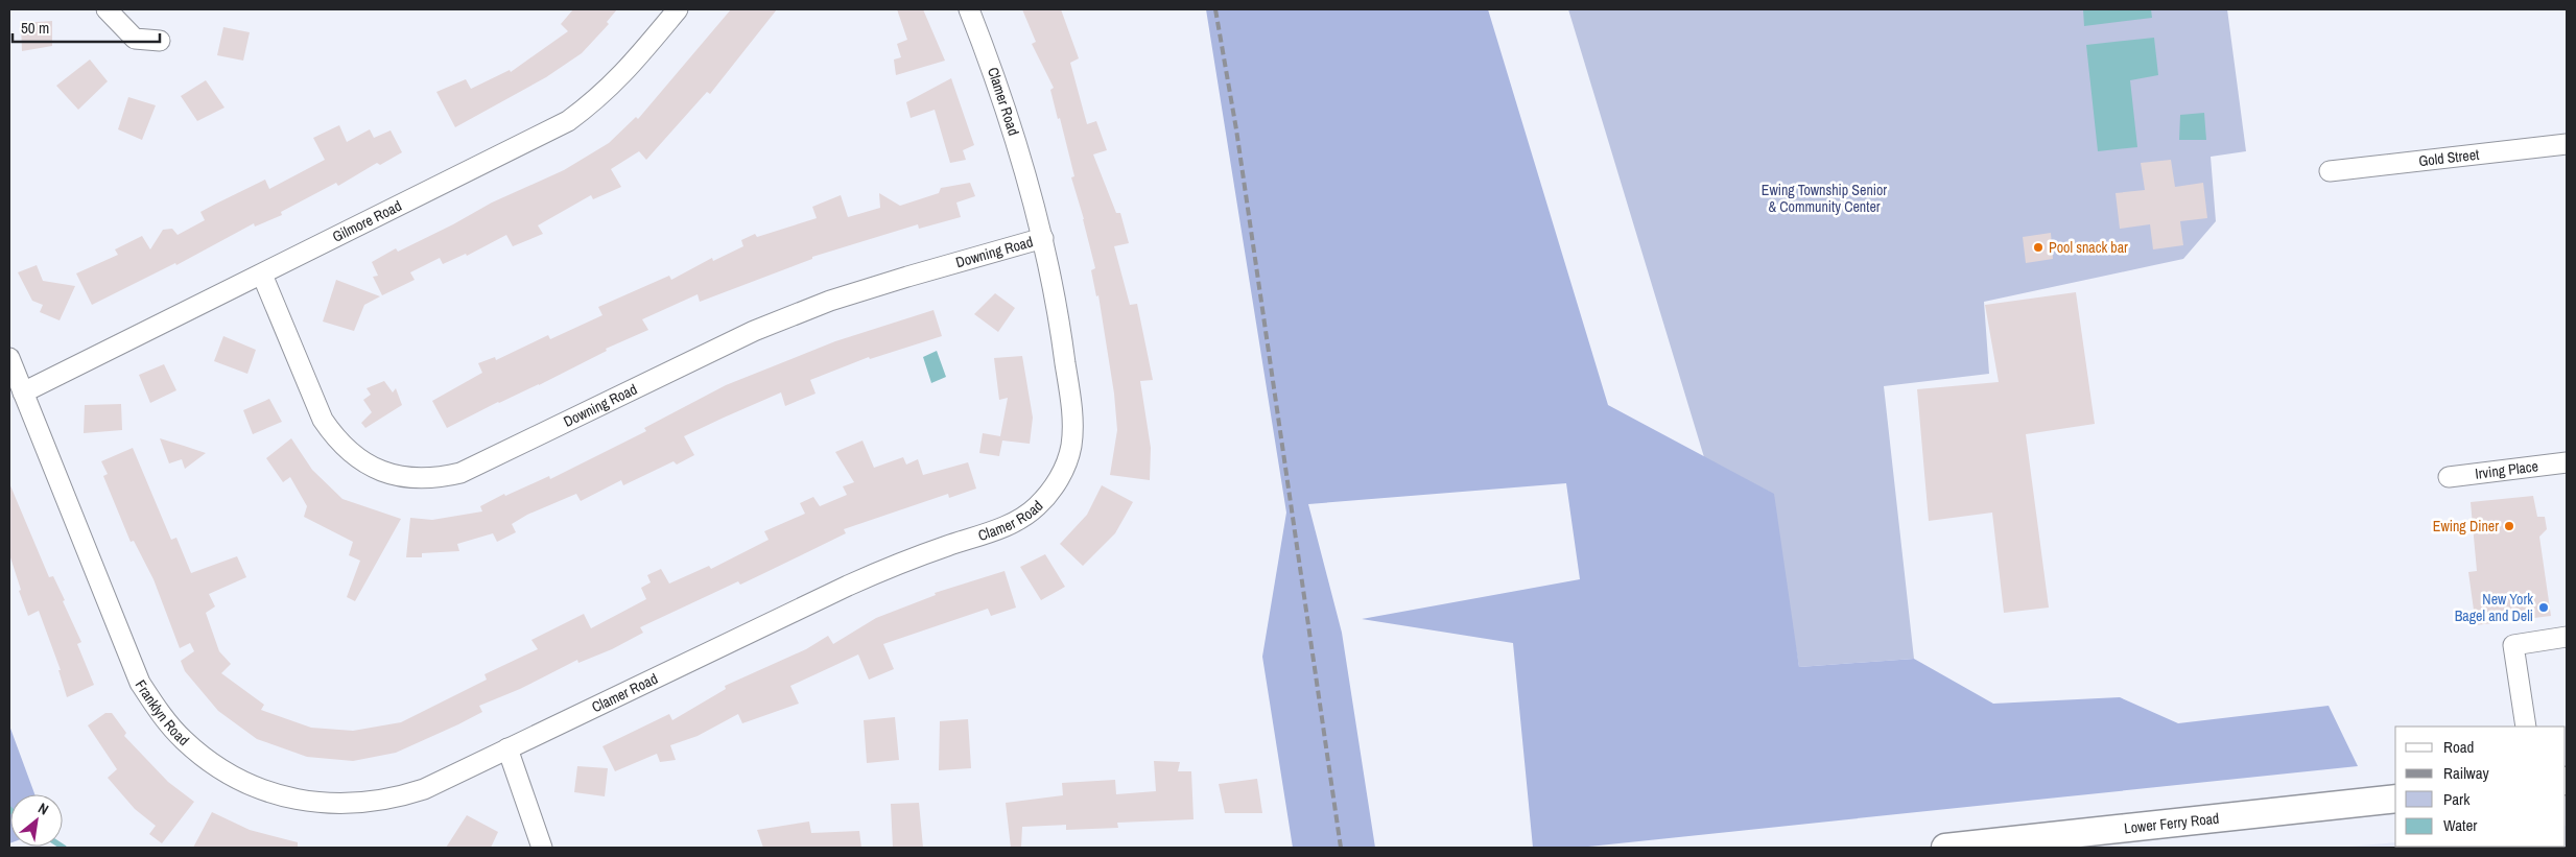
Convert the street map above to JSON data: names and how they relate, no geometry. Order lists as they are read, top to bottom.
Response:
{
  "streets": {
    "street": [
      "Clamer Road",
      "Gold Street",
      "Gilmore Road",
      "Downing Road",
      "Irving Place",
      "Franklyn Road",
      "Lower Ferry Road"
    ]
  },
  "crossings": [
    ["Clamer Road", "Downing Road"],
    ["Clamer Road", "Franklyn Road"],
    ["Gilmore Road", "Downing Road"],
    ["Gilmore Road", "Franklyn Road"]
  ],
  "parks": ["Ewing Township Senior & Community Center"],
  "places": ["Pool snack bar", "Ewing Diner", "New York Bagel and Deli"],
  "legend": [
    "Road",
    "Railway",
    "Park",
    "Water"
  ],
  "scale_bar": "50 m",
  "north": "top right"
}
